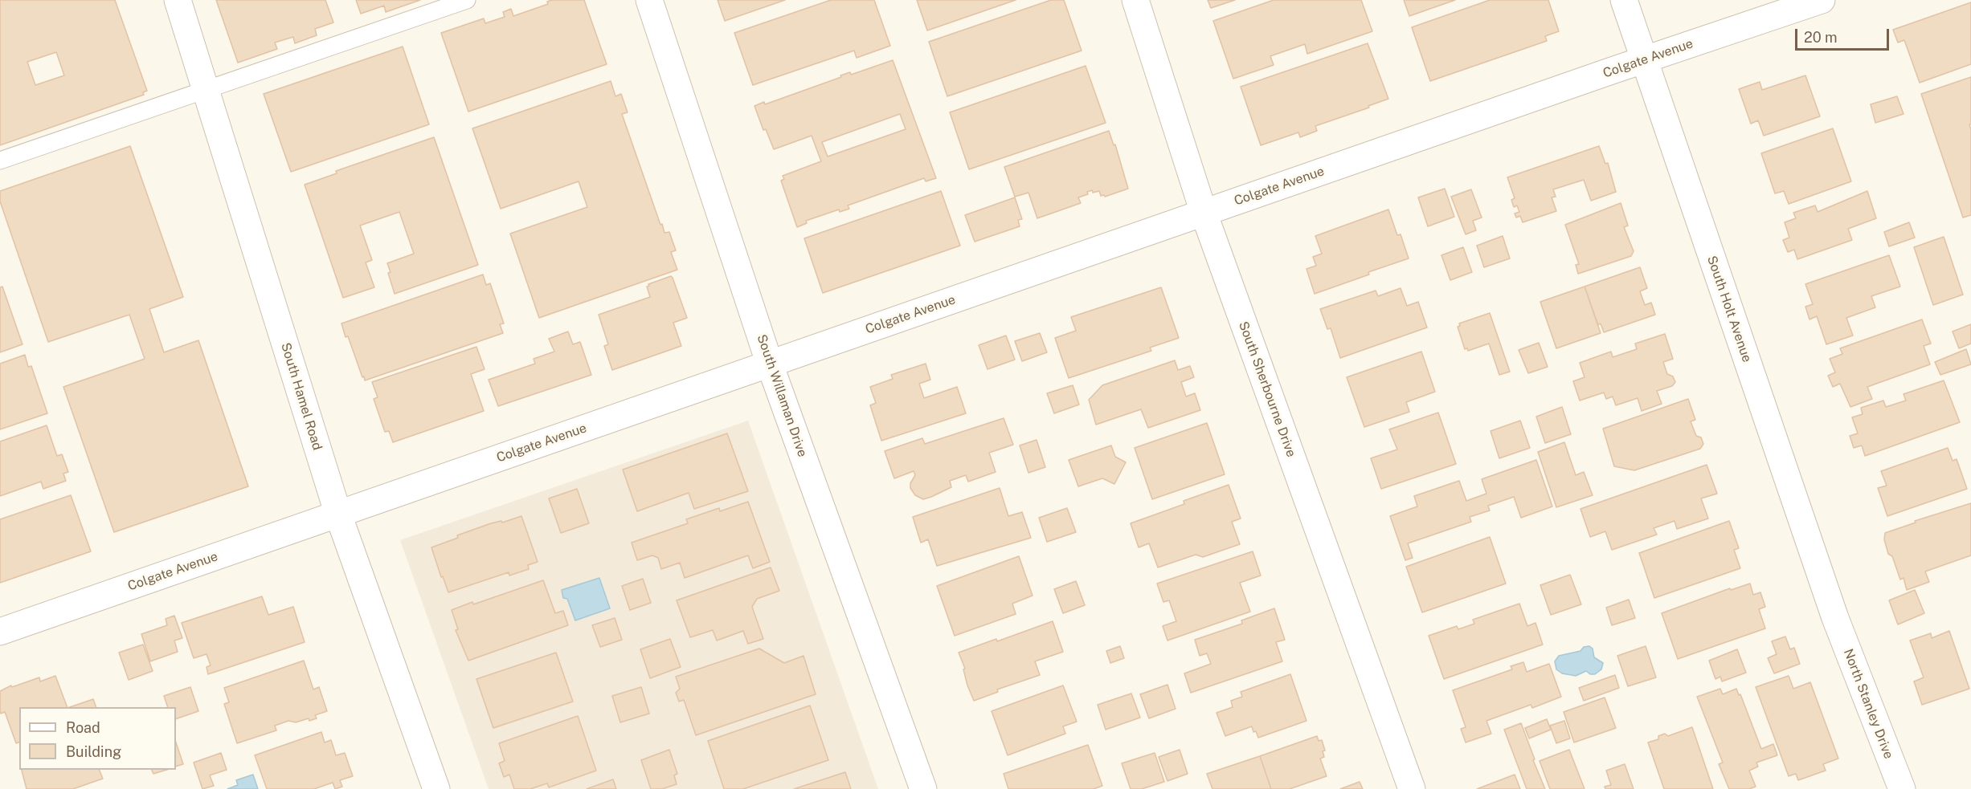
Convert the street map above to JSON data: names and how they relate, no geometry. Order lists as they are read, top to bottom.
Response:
{
  "streets": {
    "street": [
      "Colgate Avenue",
      "South Holt Avenue",
      "South Sherbourne Drive",
      "South Willaman Drive",
      "South Hamel Road",
      "North Stanley Drive"
    ]
  },
  "crossings": [
    ["Colgate Avenue", "South Holt Avenue"],
    ["Colgate Avenue", "South Sherbourne Drive"],
    ["Colgate Avenue", "South Willaman Drive"],
    ["Colgate Avenue", "South Hamel Road"],
    ["South Holt Avenue", "North Stanley Drive"]
  ],
  "legend": ["Road", "Building"],
  "scale_bar": "20 m"
}
